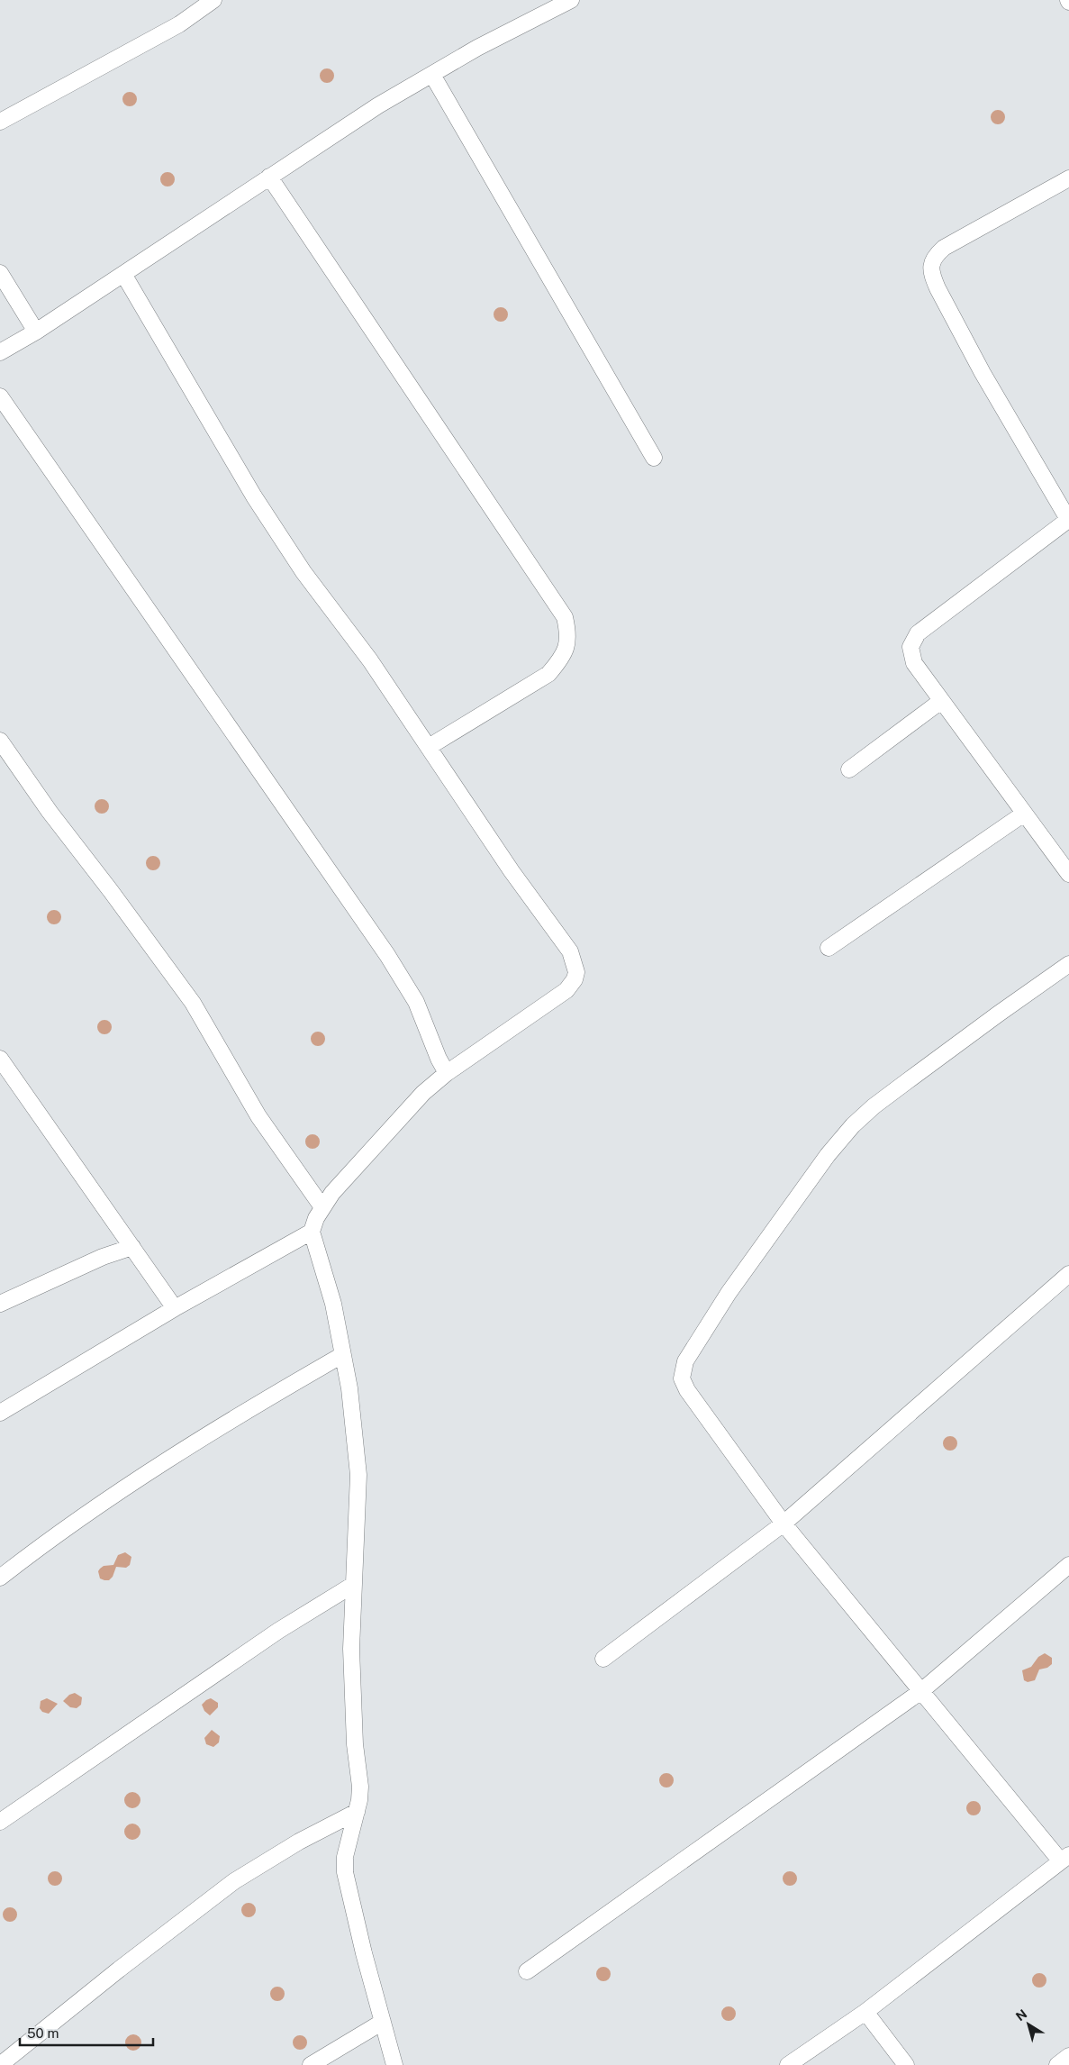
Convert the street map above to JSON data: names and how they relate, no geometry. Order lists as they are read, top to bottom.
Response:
{
  "scale_bar": "50 m",
  "north": "top left"
}
